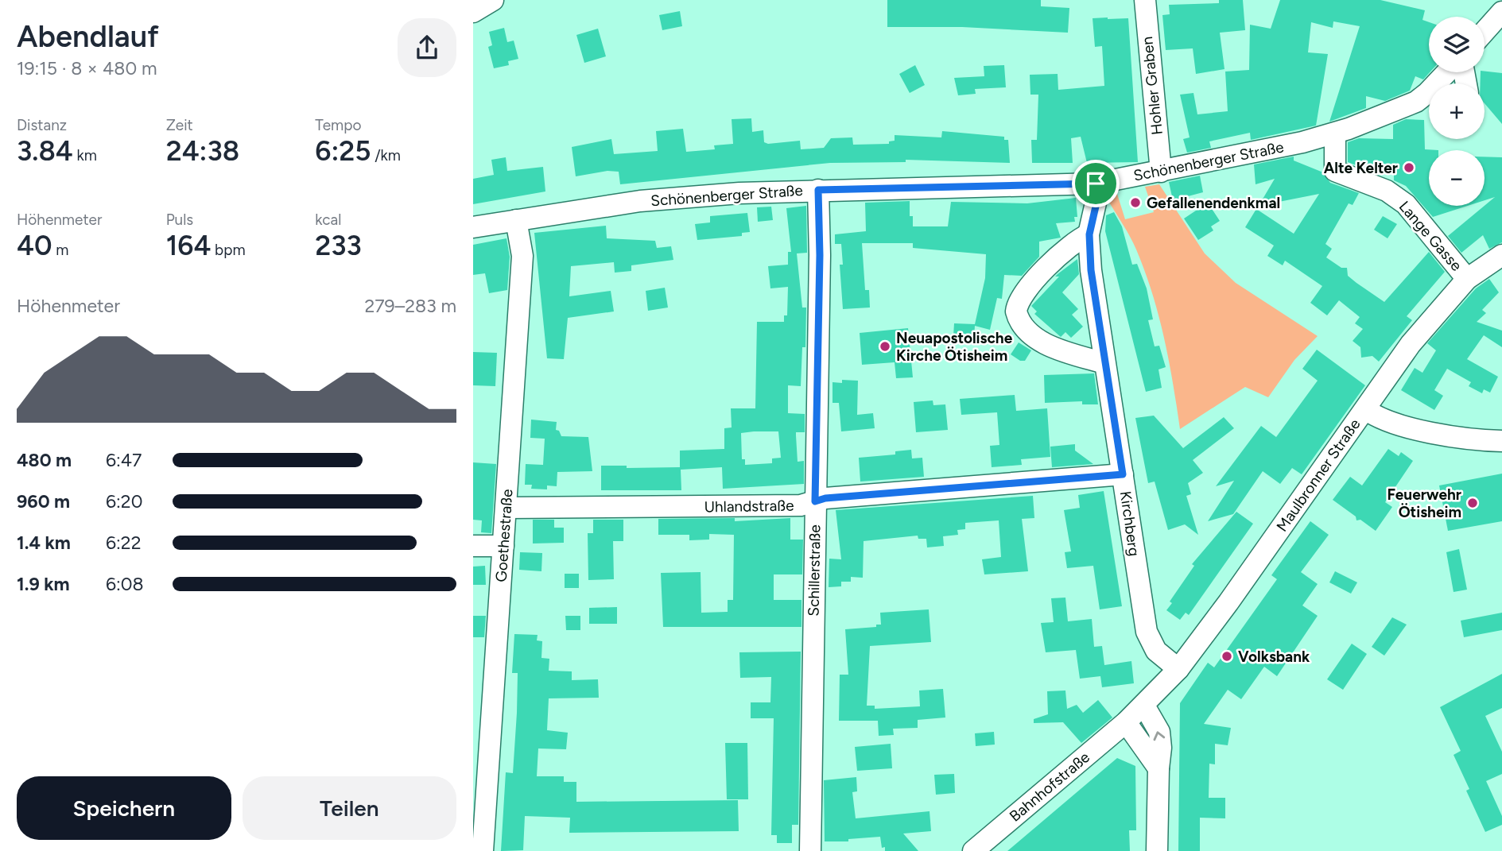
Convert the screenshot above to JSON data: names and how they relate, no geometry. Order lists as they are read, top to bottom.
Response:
{
  "streets": {
    "street": [
      "Hohler Graben",
      "Schönenberger Straße",
      "Lange Gasse",
      "Maulbronner Straße",
      "Uhlandstraße",
      "Kirchberg",
      "Goethestraße",
      "Schillerstraße",
      "Bahnhofstraße"
    ]
  },
  "crossings": [
    ["Hohler Graben", "Schönenberger Straße"],
    ["Schönenberger Straße", "Lange Gasse"],
    ["Schönenberger Straße", "Kirchberg"],
    ["Schönenberger Straße", "Goethestraße"],
    ["Schönenberger Straße", "Schillerstraße"],
    ["Lange Gasse", "Maulbronner Straße"],
    ["Maulbronner Straße", "Kirchberg"],
    ["Maulbronner Straße", "Bahnhofstraße"],
    ["Uhlandstraße", "Kirchberg"],
    ["Uhlandstraße", "Goethestraße"],
    ["Uhlandstraße", "Schillerstraße"]
  ],
  "places": [
    "Alte Kelter",
    "Gefallenendenkmal",
    "Neuapostolische Kirche Ötisheim",
    "Feuerwehr Ötisheim",
    "Volksbank"
  ],
  "page": {
    "heading": ["Abendlauf", "19:15 · 8 × 480 m"],
    "map_buttons": ["+", "−"],
    "stats": [
      ["Distanz", "3.84 km"],
      ["Zeit", "24:38"],
      ["Tempo", "6:25 /km"],
      ["Höhenmeter", "40 m"],
      ["Puls", "164 bpm"],
      ["kcal", "233"]
    ],
    "chart": ["Höhenmeter", "279–283 m"],
    "list": [
      {
        "name": "480 m",
        "note": "6:47"
      },
      {
        "name": "960 m",
        "note": "6:20"
      },
      {
        "name": "1.4 km",
        "note": "6:22"
      },
      {
        "name": "1.9 km",
        "note": "6:08"
      }
    ],
    "buttons": ["Speichern", "Teilen"]
  }
}
